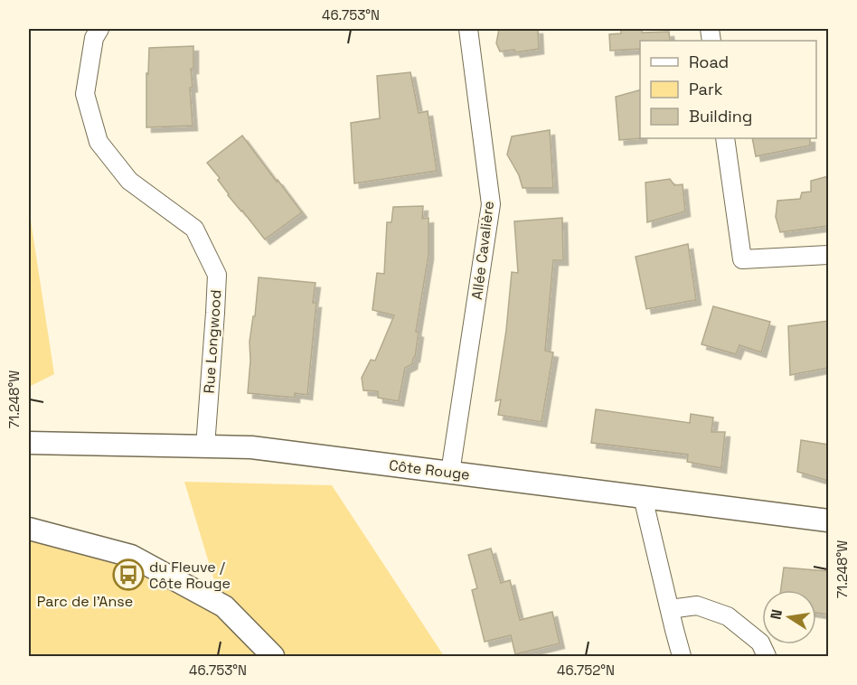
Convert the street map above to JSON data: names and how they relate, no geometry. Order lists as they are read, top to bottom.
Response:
{
  "streets": {
    "street": ["Allée Cavalière", "Rue Longwood", "Côte Rouge"]
  },
  "crossings": [
    ["Allée Cavalière", "Côte Rouge"],
    ["Rue Longwood", "Côte Rouge"]
  ],
  "parks": ["Parc de l'Anse"],
  "places": {
    "bus stop": ["du Fleuve / Côte Rouge"]
  },
  "legend": ["Road", "Park", "Building"],
  "north": "left",
  "coordinates": ["46.753°N", "71.248°W", "46.752°N"]
}
